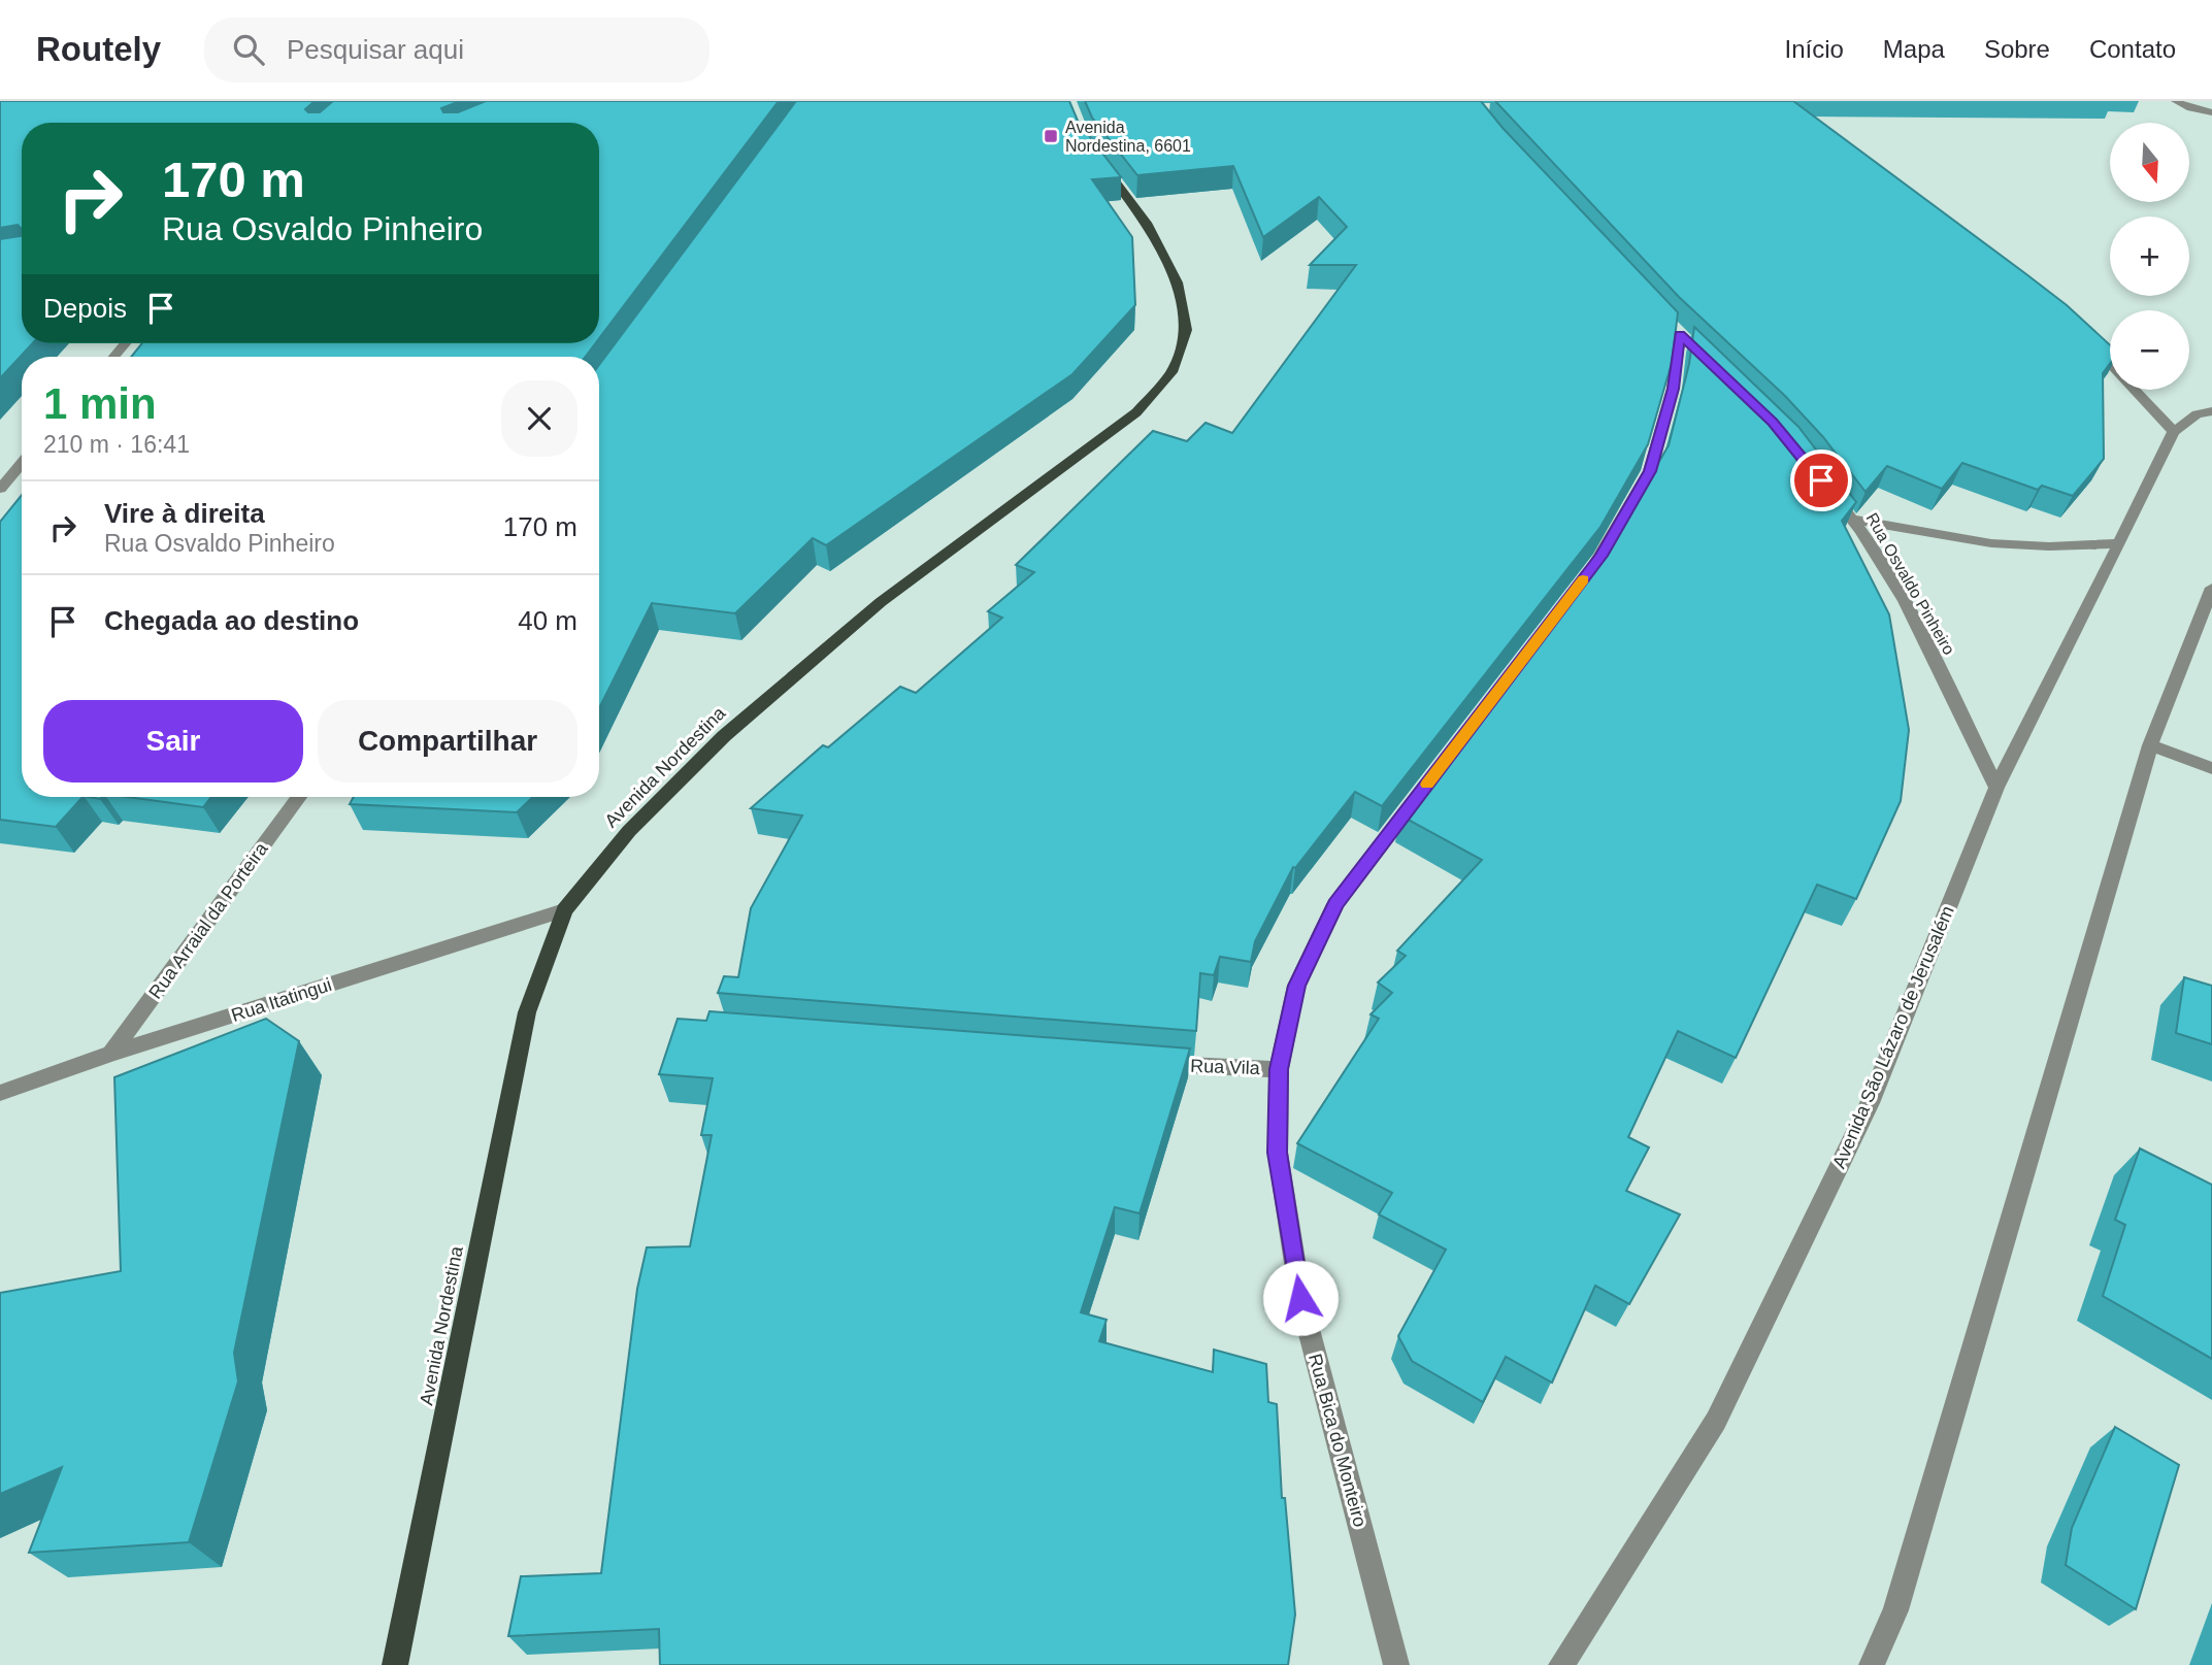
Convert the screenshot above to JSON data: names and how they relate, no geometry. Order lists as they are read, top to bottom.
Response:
{
  "streets": {
    "main road": ["Avenida Nordestina"],
    "street": [
      "Rua Osvaldo Pinheiro",
      "Rua Arraial da Porteira",
      "Rua Itatingui",
      "Avenida São Lázaro de Jerusalém",
      "Rua Vila",
      "Rua Bica do Monteiro"
    ]
  },
  "crossings": [
    ["Rua Osvaldo Pinheiro", "Avenida São Lázaro de Jerusalém"],
    ["Avenida Nordestina", "Rua Itatingui"],
    ["Rua Arraial da Porteira", "Rua Itatingui"],
    ["Rua Vila", "Rua Bica do Monteiro"]
  ],
  "places": {
    "transit": ["Avenida Nordestina, 6601"]
  },
  "north": "bottom",
  "page": {
    "header": "Routely",
    "search": "Pesquisar aqui",
    "nav": [
      "Início",
      "Mapa",
      "Sobre",
      "Contato"
    ],
    "map_buttons": ["+", "−"],
    "turn": ["170 m", "Rua Osvaldo Pinheiro"],
    "then": "Depois",
    "heading": ["1 min", "210 m · 16:41"],
    "list": [
      {
        "name": "Vire à direita",
        "note": "Rua Osvaldo Pinheiro",
        "value": "170 m"
      },
      {
        "name": "Chegada ao destino",
        "value": "40 m"
      }
    ],
    "buttons": ["Sair", "Compartilhar"]
  }
}
